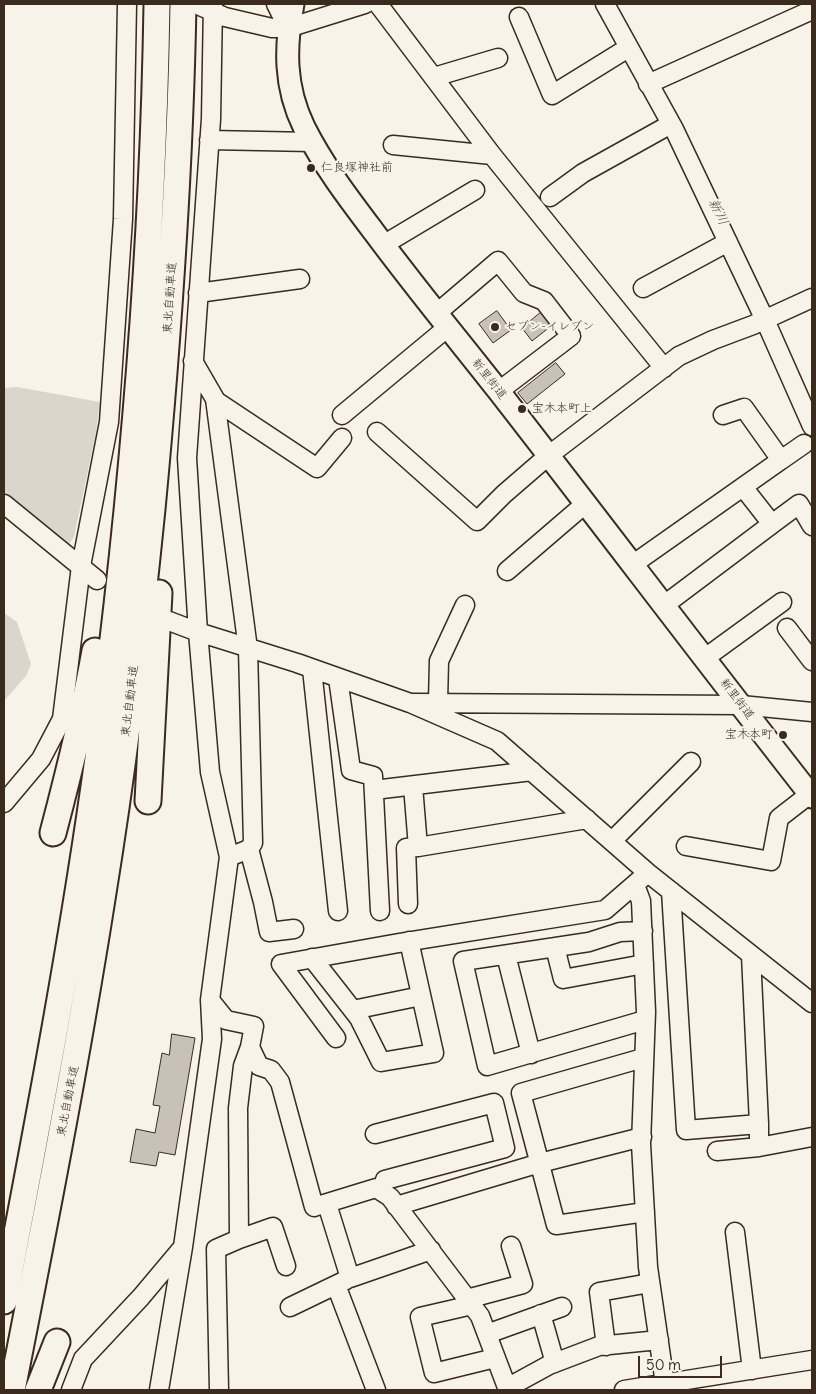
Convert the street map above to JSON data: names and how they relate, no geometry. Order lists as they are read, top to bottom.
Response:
{
  "streets": {
    "highway": ["東北自動車道"],
    "main road": ["新里街道"]
  },
  "water": ["新川"],
  "places": [
    "仁良塚神社前",
    "セブン-イレブン",
    "宝木本町上",
    "宝木本町"
  ],
  "scale_bar": "50 m"
}
